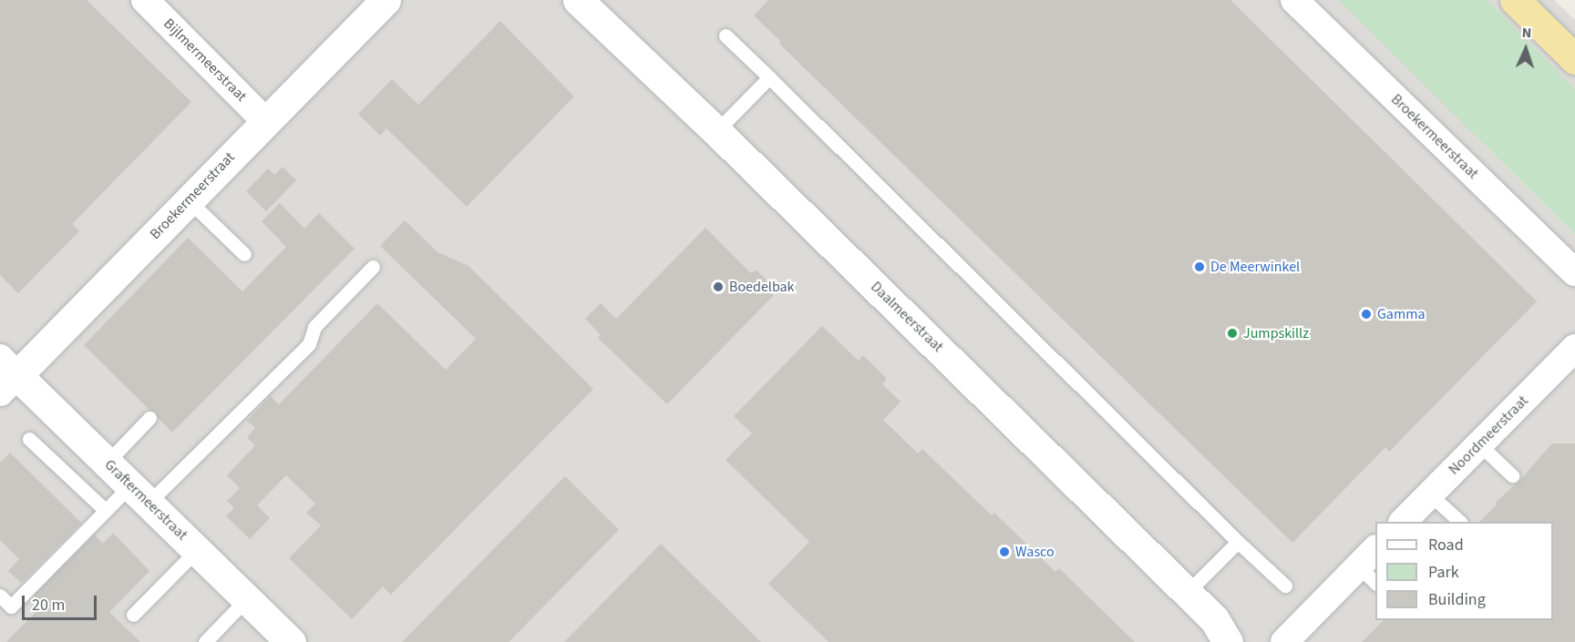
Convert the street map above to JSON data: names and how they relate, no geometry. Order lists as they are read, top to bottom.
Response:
{
  "streets": {
    "street": [
      "Bijlmermeerstraat",
      "Broekermeerstraat",
      "Daalmeerstraat",
      "Noordmeerstraat",
      "Graftermeerstraat"
    ]
  },
  "crossings": [
    ["Bijlmermeerstraat", "Broekermeerstraat"],
    ["Broekermeerstraat", "Graftermeerstraat"]
  ],
  "places": [
    "De Meerwinkel",
    "Boedelbak",
    "Gamma",
    "Jumpskillz",
    "Wasco"
  ],
  "legend": ["Road", "Park", "Building"],
  "scale_bar": "20 m",
  "north": "top"
}
